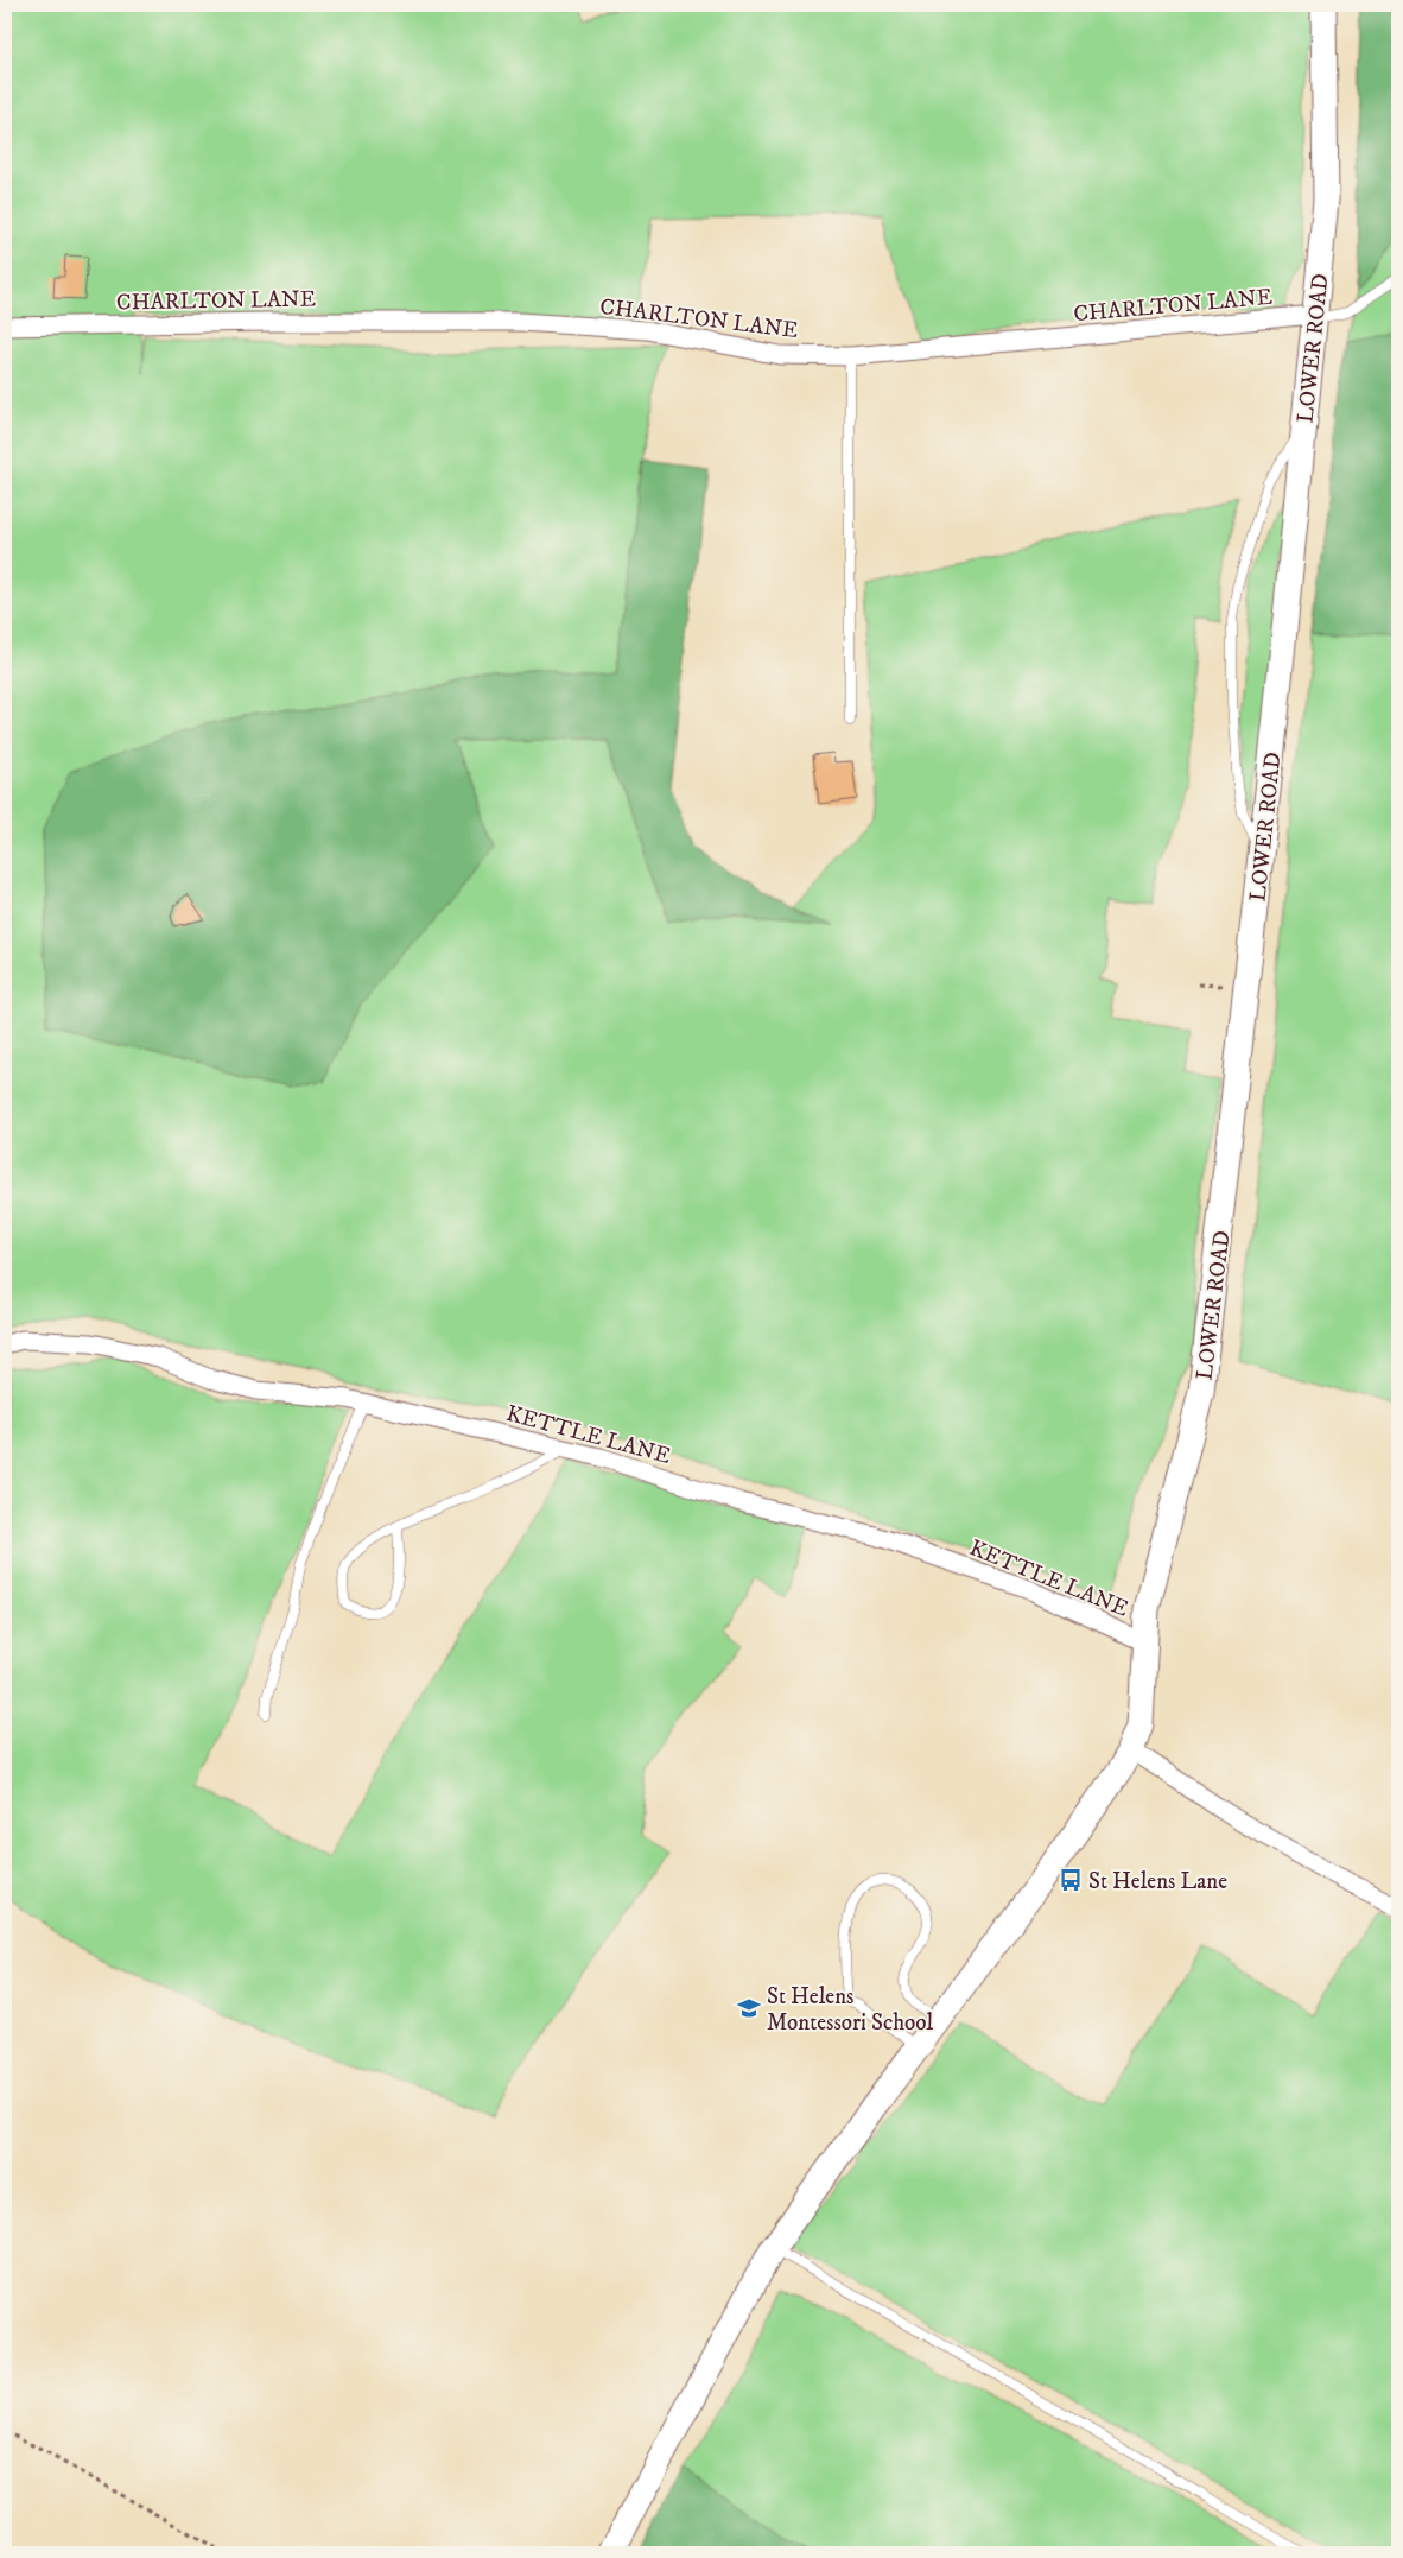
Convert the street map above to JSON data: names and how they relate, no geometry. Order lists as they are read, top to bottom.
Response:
{
  "streets": {
    "main road": ["LOWER ROAD"],
    "street": ["CHARLTON LANE", "KETTLE LANE"]
  },
  "crossings": [
    ["CHARLTON LANE", "LOWER ROAD"],
    ["LOWER ROAD", "KETTLE LANE"]
  ],
  "places": {
    "bus stop": ["St Helens Lane"],
    "school or university": ["St Helens Montessori School"]
  }
}
